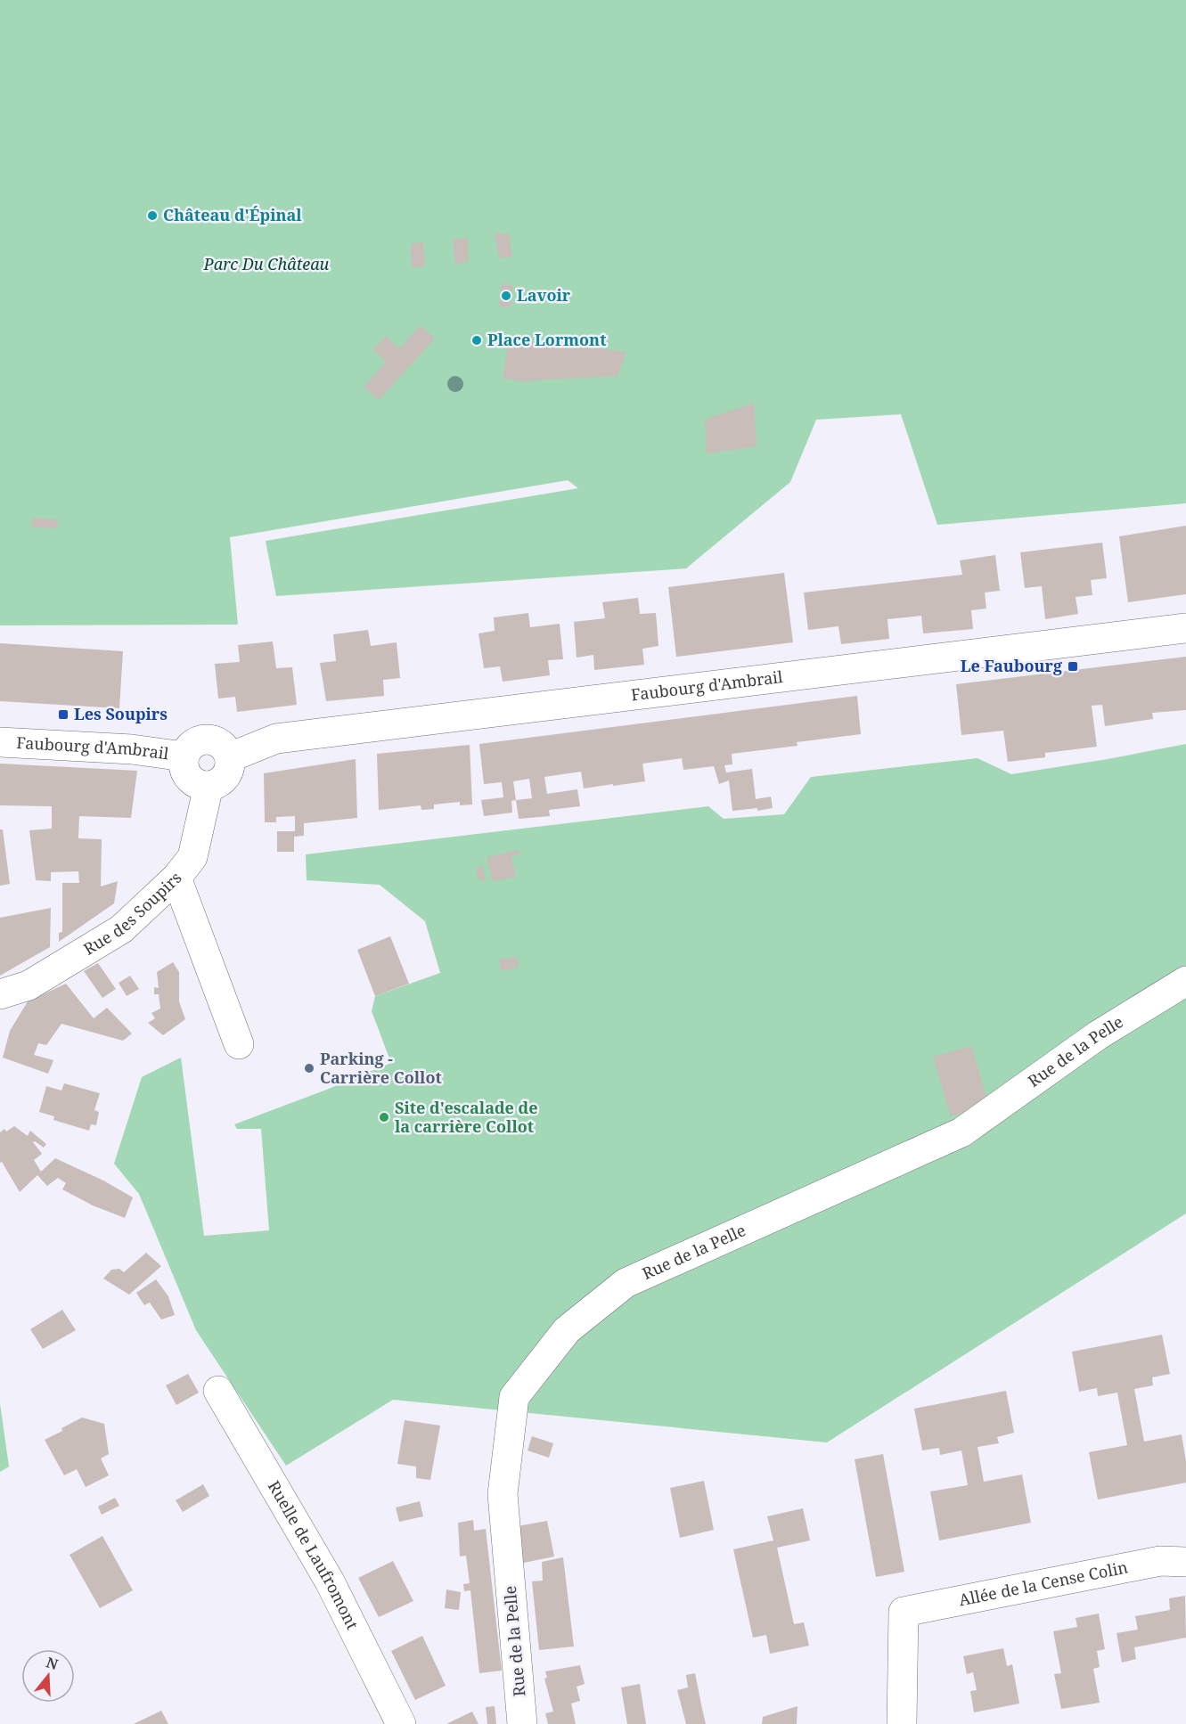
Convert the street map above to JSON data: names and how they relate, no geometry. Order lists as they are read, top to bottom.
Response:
{
  "streets": {
    "street": [
      "Faubourg d'Ambrail",
      "Rue des Soupirs",
      "Rue de la Pelle",
      "Ruelle de Laufromont",
      "Allée de la Cense Colin"
    ]
  },
  "crossings": [
    ["Faubourg d'Ambrail", "Rue des Soupirs"]
  ],
  "parks": ["Parc Du Château"],
  "places": {
    "other": [
      "Château d'Épinal",
      "Lavoir",
      "Place Lormont",
      "Parking - Carrière Collot",
      "Site d'escalade de la carrière Collot"
    ],
    "transit": ["Le Faubourg", "Les Soupirs"]
  },
  "north": "top"
}
